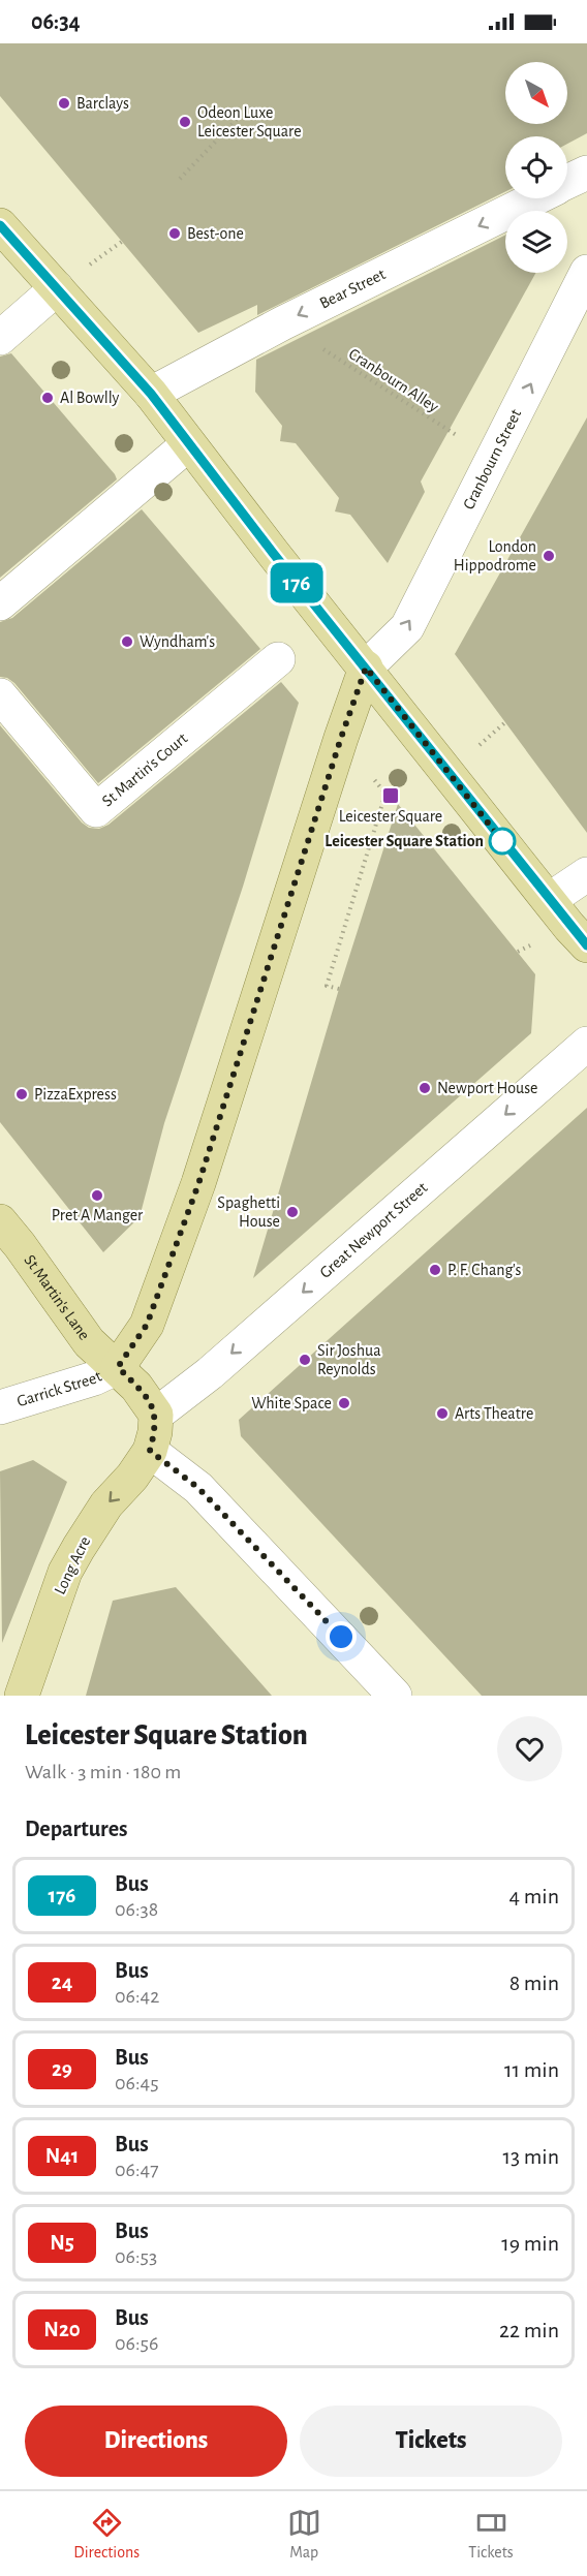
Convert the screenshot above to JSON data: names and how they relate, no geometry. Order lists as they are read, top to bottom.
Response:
{
  "streets": {
    "main road": ["Cranbourn Street", "St Martin's Lane", "Long Acre"],
    "street": [
      "Bear Street",
      "St Martin's Court",
      "Great Newport Street",
      "Garrick Street"
    ],
    "path": ["Cranbourn Alley"]
  },
  "crossings": [
    ["Bear Street", "Cranbourn Alley"],
    ["Cranbourn Alley", "Cranbourn Street"],
    ["Cranbourn Street", "St Martin's Lane"],
    ["Cranbourn Street", "Garrick Street"],
    ["Great Newport Street", "St Martin's Lane"],
    ["St Martin's Lane", "Garrick Street"]
  ],
  "one_way": ["Bear Street", "Great Newport Street", "Long Acre"],
  "places": {
    "other": [
      "Barclays",
      "Odeon Luxe Leicester Square",
      "Best-one",
      "Al Bowlly",
      "London Hippodrome",
      "Wyndham's",
      "Leicester Square Station",
      "Newport House",
      "PizzaExpress",
      "Pret A Manger",
      "Spaghetti House",
      "P. F. Chang's",
      "Sir Joshua Reynolds",
      "White Space",
      "Arts Theatre"
    ],
    "transit": ["Leicester Square"]
  },
  "lines": ["bus line 176"],
  "north": "bottom right",
  "page": {
    "status": "06:34",
    "on_map": "176",
    "heading": [
      ["Leicester Square Station", "Walk · 3 min · 180 m"],
      "Departures"
    ],
    "list": [
      {
        "mark": "176",
        "name": "Bus",
        "note": "06:38",
        "value": "4 min"
      },
      {
        "mark": "24",
        "name": "Bus",
        "note": "06:42",
        "value": "8 min"
      },
      {
        "mark": "29",
        "name": "Bus",
        "note": "06:45",
        "value": "11 min"
      },
      {
        "mark": "N41",
        "name": "Bus",
        "note": "06:47",
        "value": "13 min"
      },
      {
        "mark": "N5",
        "name": "Bus",
        "note": "06:53",
        "value": "19 min"
      },
      {
        "mark": "N20",
        "name": "Bus",
        "note": "06:56",
        "value": "22 min"
      }
    ],
    "buttons": ["Directions", "Tickets"],
    "tabs": ["Directions", "Map", "Tickets"]
  }
}
